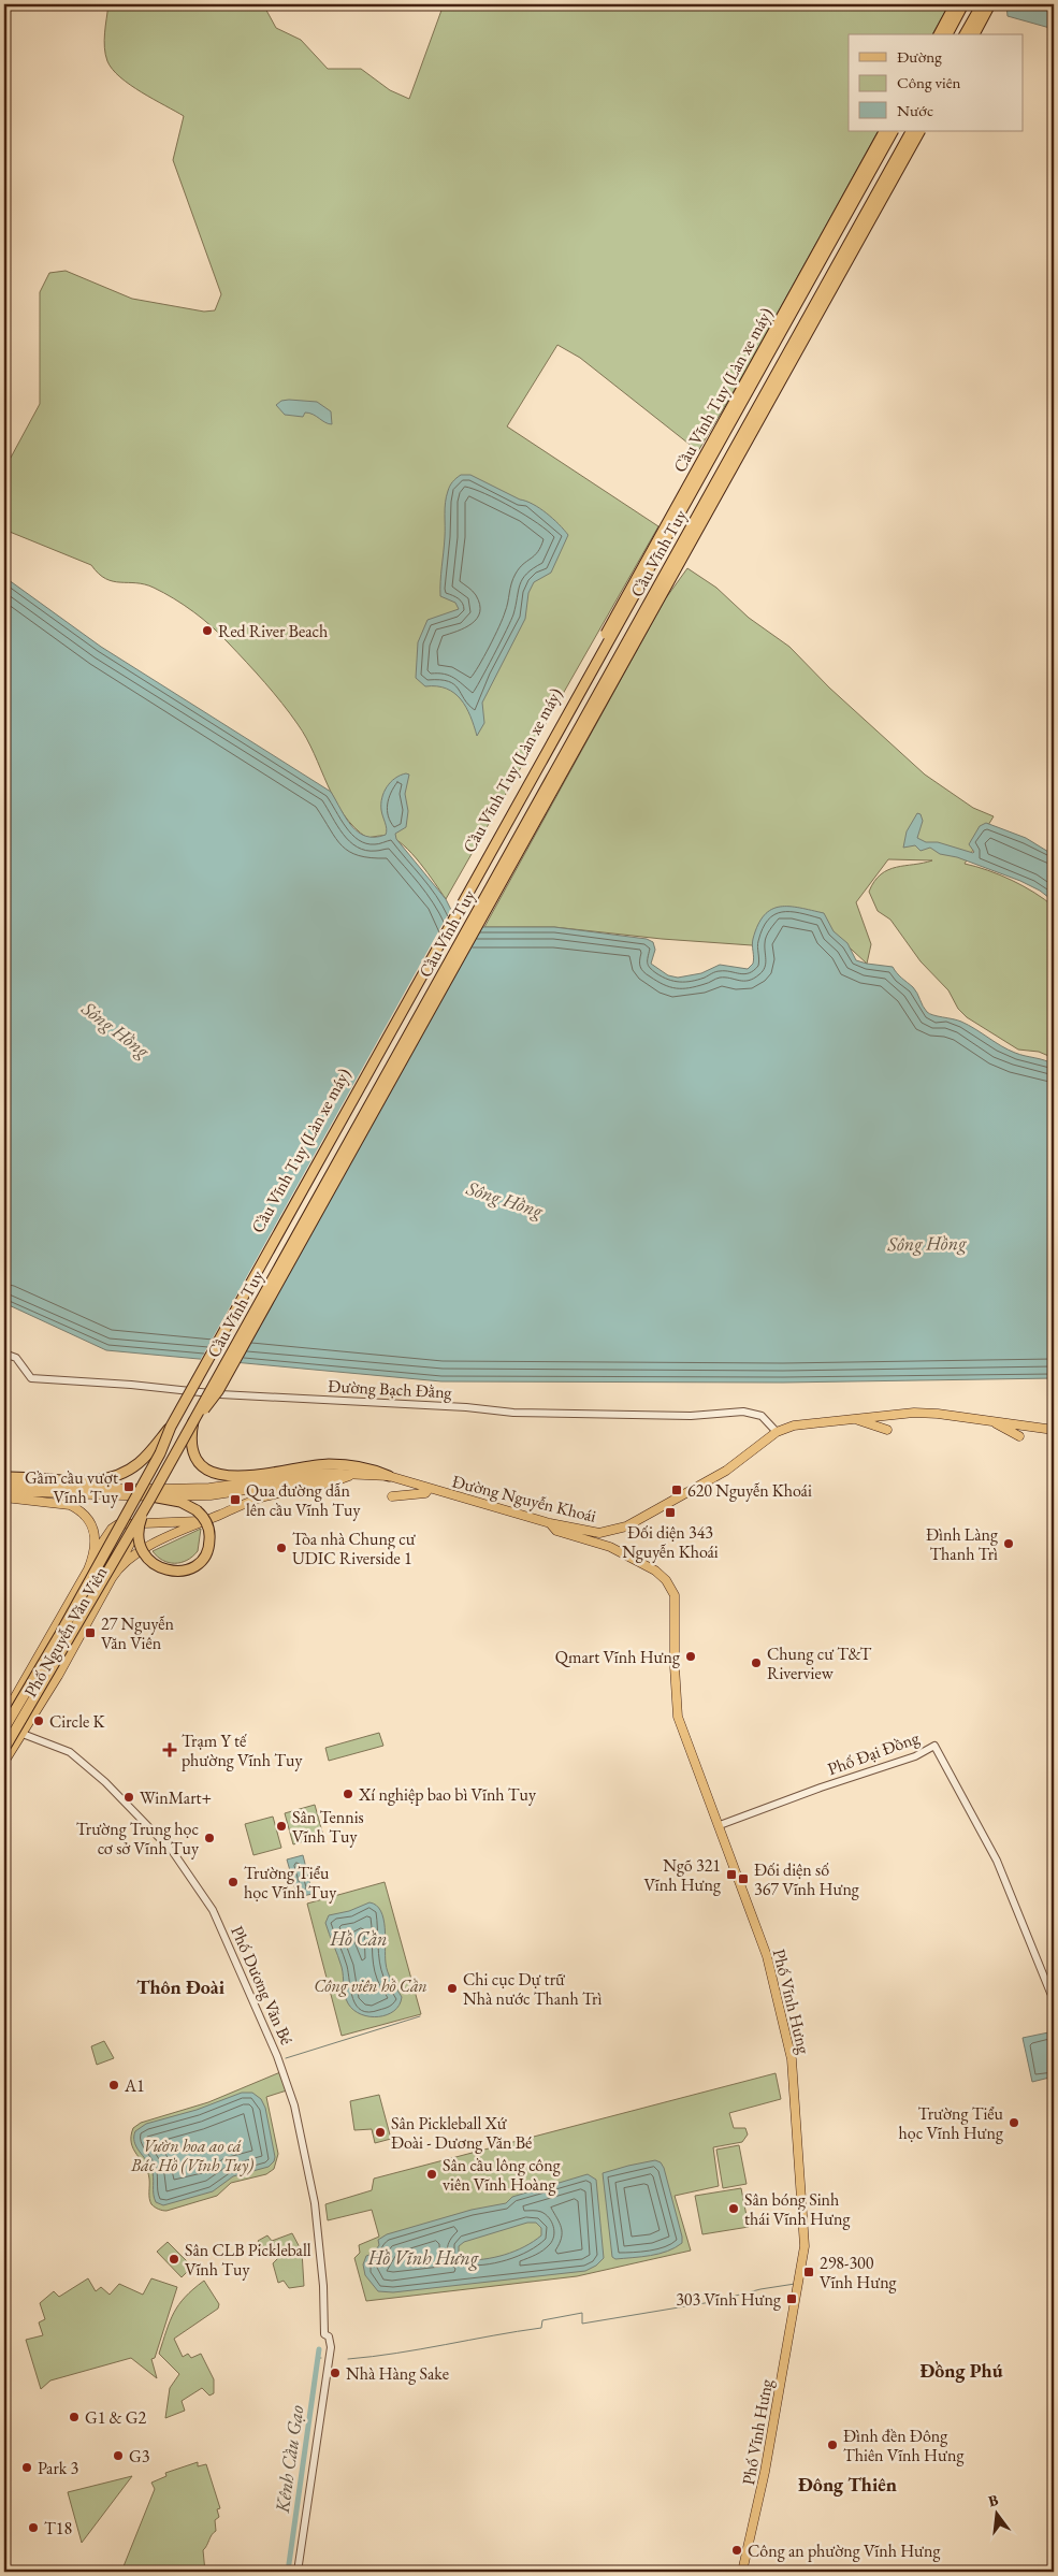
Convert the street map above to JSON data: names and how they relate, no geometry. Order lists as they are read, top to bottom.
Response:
{
  "streets": {
    "highway": ["Cầu Vĩnh Tuy (Làn xe máy)", "Cầu Vĩnh Tuy"],
    "main road": ["Đường Nguyễn Khoái", "Phố Nguyễn Văn Viên", "Phố Vĩnh Hưng"],
    "street": ["Đường Bạch Đằng", "Phố Đại Đồng", "Phố Dương Văn Bé"]
  },
  "crossings": [
    ["Cầu Vĩnh Tuy (Làn xe máy)", "Cầu Vĩnh Tuy"],
    ["Cầu Vĩnh Tuy", "Đường Nguyễn Khoái"],
    ["Đường Bạch Đằng", "Đường Nguyễn Khoái"],
    ["Đường Nguyễn Khoái", "Phố Nguyễn Văn Viên"],
    ["Đường Nguyễn Khoái", "Phố Vĩnh Hưng"],
    ["Phố Nguyễn Văn Viên", "Phố Dương Văn Bé"],
    ["Phố Đại Đồng", "Phố Vĩnh Hưng"]
  ],
  "districts": ["Thôn Đoài", "Đồng Phú", "Đông Thiên"],
  "water": [
    "Sông Hồng",
    "Hồ Cần",
    "Hồ Vĩnh Hưng",
    "Kênh Cầu Gạo"
  ],
  "parks": ["Công viên hồ Cần", "Vườn hoa ao cá Bác Hồ (Vĩnh Tuy)"],
  "places": {
    "other": [
      "Red River Beach",
      "Đình Làng Thanh Trì",
      "Tòa nhà Chung cư UDIC Riverside 1",
      "Qmart Vĩnh Hưng",
      "Chung cư T&T Riverview",
      "Circle K",
      "Xí nghiệp bao bì Vĩnh Tuy",
      "WinMart+",
      "Sân Tennis Vĩnh Tuy",
      "Trường Trung học cơ sở Vĩnh Tuy",
      "Trường Tiểu học Vĩnh Tuy",
      "Chi cục Dự trữ Nhà nước Thanh Trì",
      "A1",
      "Trường Tiểu học Vĩnh Hưng",
      "Sân Pickleball Xứ Đoài - Dương Văn Bé",
      "Sân cầu lông công viên Vĩnh Hoàng",
      "Sân bóng Sinh thái Vĩnh Hưng",
      "Sân CLB Pickleball Vĩnh Tuy",
      "Nhà Hàng Sake",
      "G1 & G2",
      "Đình đền Đông Thiên Vĩnh Hưng",
      "G3",
      "Park 3",
      "T18",
      "Công an phường Vĩnh Hưng"
    ],
    "transit": [
      "Gầm cầu vượt Vĩnh Tuy",
      "620 Nguyễn Khoái",
      "Qua đường dẫn lên cầu Vĩnh Tuy",
      "Đối diện 343 Nguyễn Khoái",
      "27 Nguyễn Văn Viên",
      "Ngõ 321 Vĩnh Hưng",
      "Đối diện số 367 Vĩnh Hưng",
      "298-300 Vĩnh Hưng",
      "303 Vĩnh Hưng"
    ],
    "health": ["Trạm Y tế phường Vĩnh Tuy"]
  },
  "legend": ["Đường", "Công viên", "Nước"],
  "north": "top"
}
